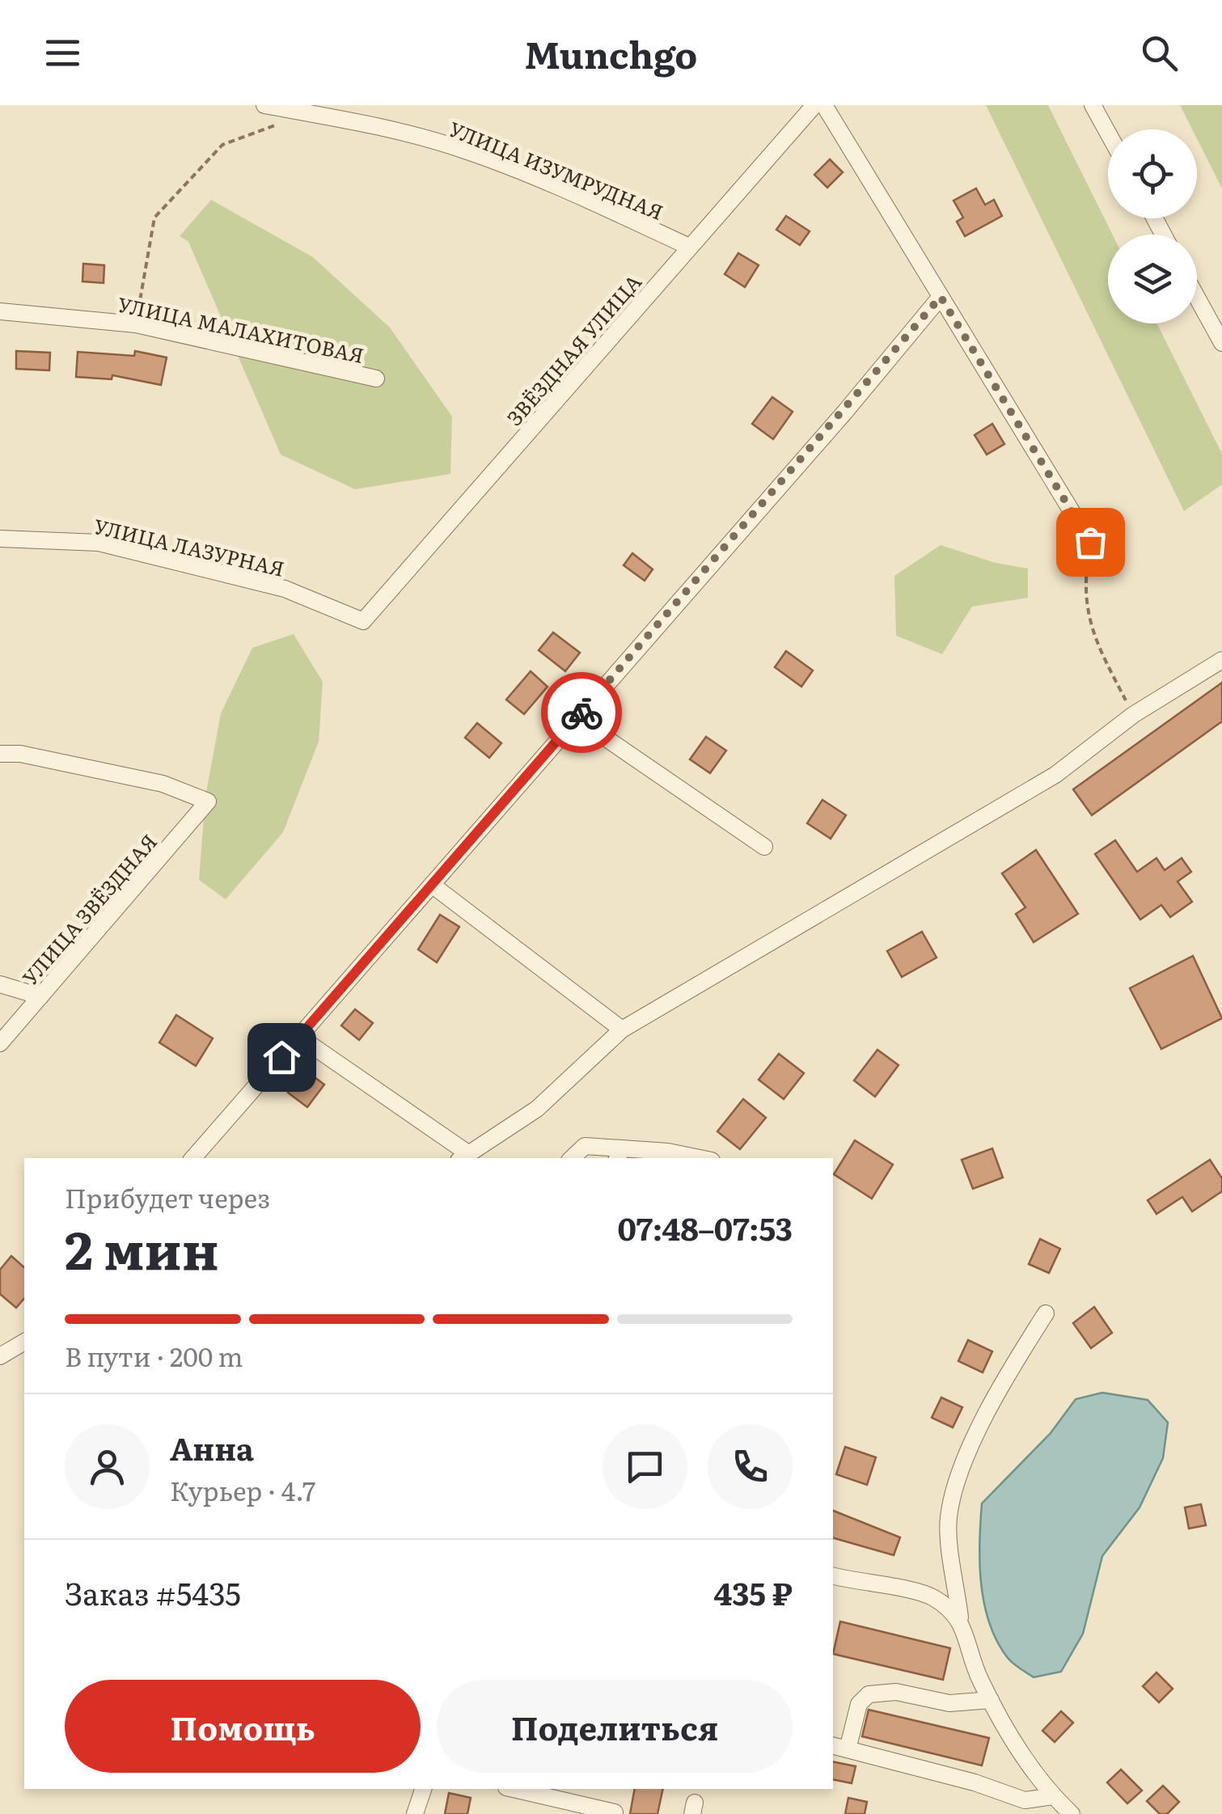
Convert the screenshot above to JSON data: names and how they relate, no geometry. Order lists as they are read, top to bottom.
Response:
{
  "streets": {
    "street": [
      "УЛИЦА ИЗУМРУДНАЯ",
      "УЛИЦА МАЛАХИТОВАЯ",
      "ЗВЁЗДНАЯ УЛИЦА",
      "УЛИЦА ЛАЗУРНАЯ",
      "УЛИЦА ЗВЁЗДНАЯ"
    ]
  },
  "crossings": [
    ["УЛИЦА ИЗУМРУДНАЯ", "ЗВЁЗДНАЯ УЛИЦА"],
    ["ЗВЁЗДНАЯ УЛИЦА", "УЛИЦА ЛАЗУРНАЯ"]
  ],
  "page": {
    "header": "Munchgo",
    "heading": ["2 мин", "Прибудет через", "07:48–07:53"],
    "panel": [
      "Анна",
      "Курьер · 4.7",
      "Заказ #5435",
      "435 ₽"
    ],
    "bar": "В пути · 200 m",
    "buttons": ["Помощь", "Поделиться"]
  }
}
